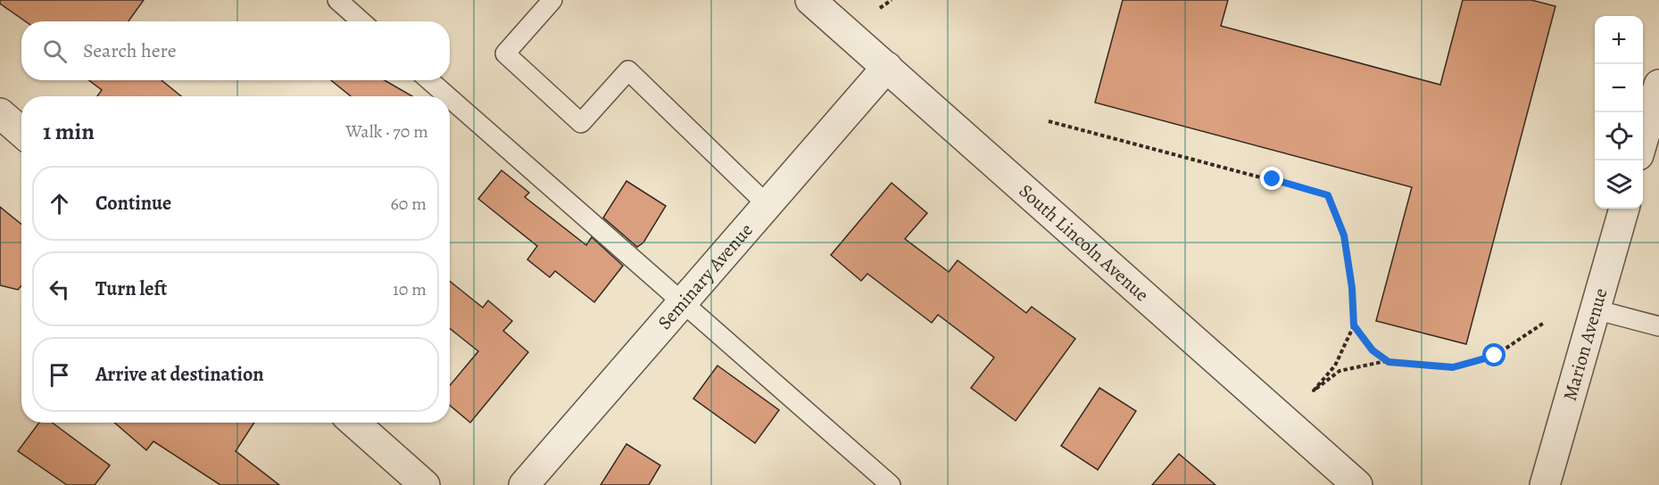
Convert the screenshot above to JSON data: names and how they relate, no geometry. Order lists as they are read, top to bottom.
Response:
{
  "streets": {
    "street": ["South Lincoln Avenue", "Seminary Avenue", "Marion Avenue"]
  },
  "crossings": [
    ["South Lincoln Avenue", "Seminary Avenue"]
  ],
  "page": {
    "map_buttons": ["+", "−"],
    "search": "Search here",
    "heading": ["1 min", "Walk · 70 m"],
    "list": [
      ["Continue", "60 m"],
      ["Turn left", "10 m"],
      "Arrive at destination"
    ]
  }
}
